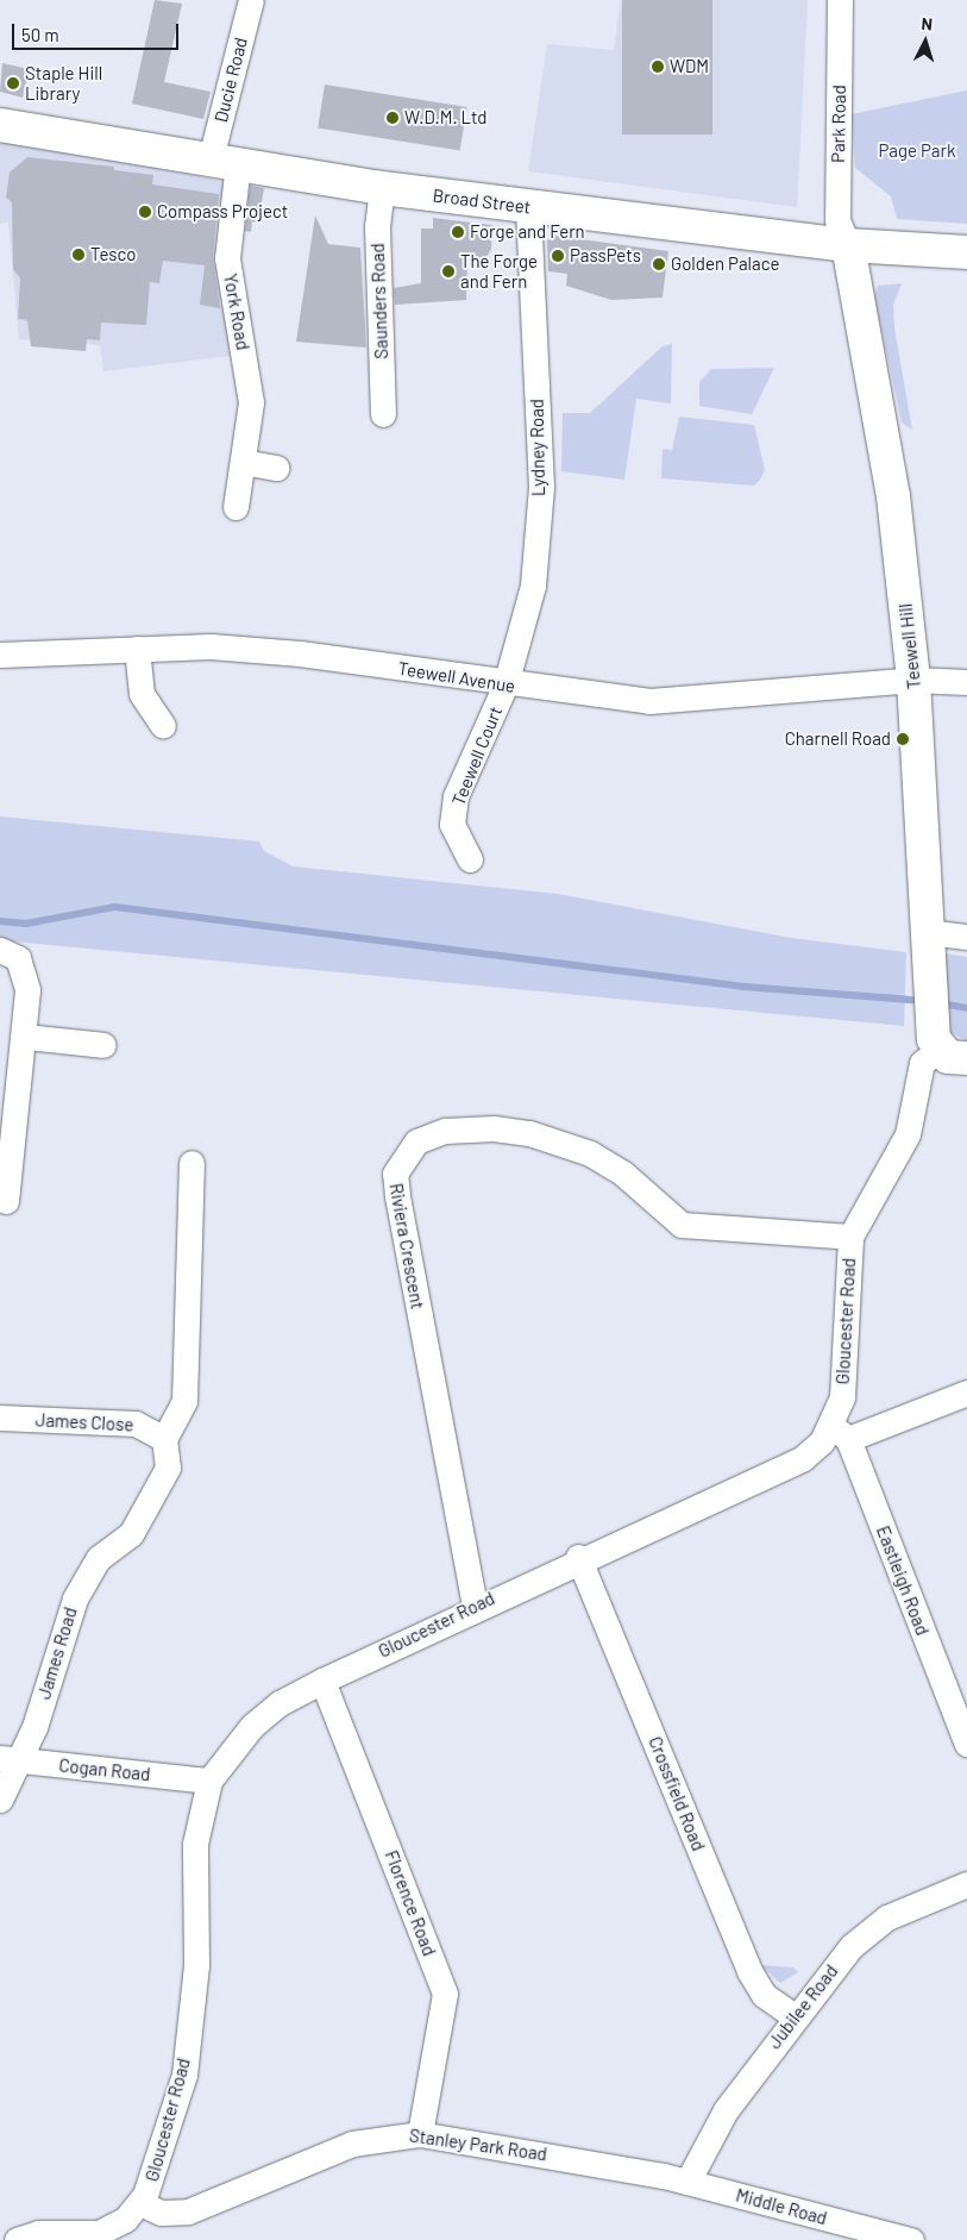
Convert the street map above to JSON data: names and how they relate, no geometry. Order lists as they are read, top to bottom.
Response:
{
  "streets": {
    "main road": ["Broad Street", "Teewell Hill"],
    "street": [
      "Ducie Road",
      "Park Road",
      "Saunders Road",
      "York Road",
      "Lydney Road",
      "Teewell Avenue",
      "Teewell Court",
      "Riviera Crescent",
      "Gloucester Road",
      "James Close",
      "Eastleigh Road",
      "James Road",
      "Cogan Road",
      "Crossfield Road",
      "Florence Road",
      "Jubilee Road",
      "Stanley Park Road",
      "Middle Road"
    ]
  },
  "crossings": [
    ["Ducie Road", "Broad Street"],
    ["Ducie Road", "York Road"],
    ["Park Road", "Broad Street"],
    ["Park Road", "Teewell Hill"],
    ["Broad Street", "Saunders Road"],
    ["Broad Street", "York Road"],
    ["Broad Street", "Lydney Road"],
    ["Broad Street", "Teewell Hill"],
    ["Lydney Road", "Teewell Avenue"],
    ["Lydney Road", "Teewell Court"],
    ["Teewell Hill", "Teewell Avenue"],
    ["Teewell Hill", "Gloucester Road"],
    ["Teewell Avenue", "Teewell Court"],
    ["Riviera Crescent", "Gloucester Road"],
    ["Gloucester Road", "Eastleigh Road"],
    ["Gloucester Road", "Cogan Road"],
    ["Gloucester Road", "Crossfield Road"],
    ["Gloucester Road", "Florence Road"],
    ["Gloucester Road", "Stanley Park Road"],
    ["James Close", "James Road"],
    ["James Road", "Cogan Road"],
    ["Crossfield Road", "Jubilee Road"],
    ["Florence Road", "Stanley Park Road"],
    ["Jubilee Road", "Stanley Park Road"],
    ["Jubilee Road", "Middle Road"],
    ["Stanley Park Road", "Middle Road"]
  ],
  "parks": ["Page Park"],
  "places": [
    "WDM",
    "Staple Hill Library",
    "W.D.M. Ltd",
    "Compass Project",
    "Forge and Fern",
    "Tesco",
    "PassPets",
    "Golden Palace",
    "The Forge and Fern",
    "Charnell Road"
  ],
  "scale_bar": "50 m",
  "north": "top"
}
